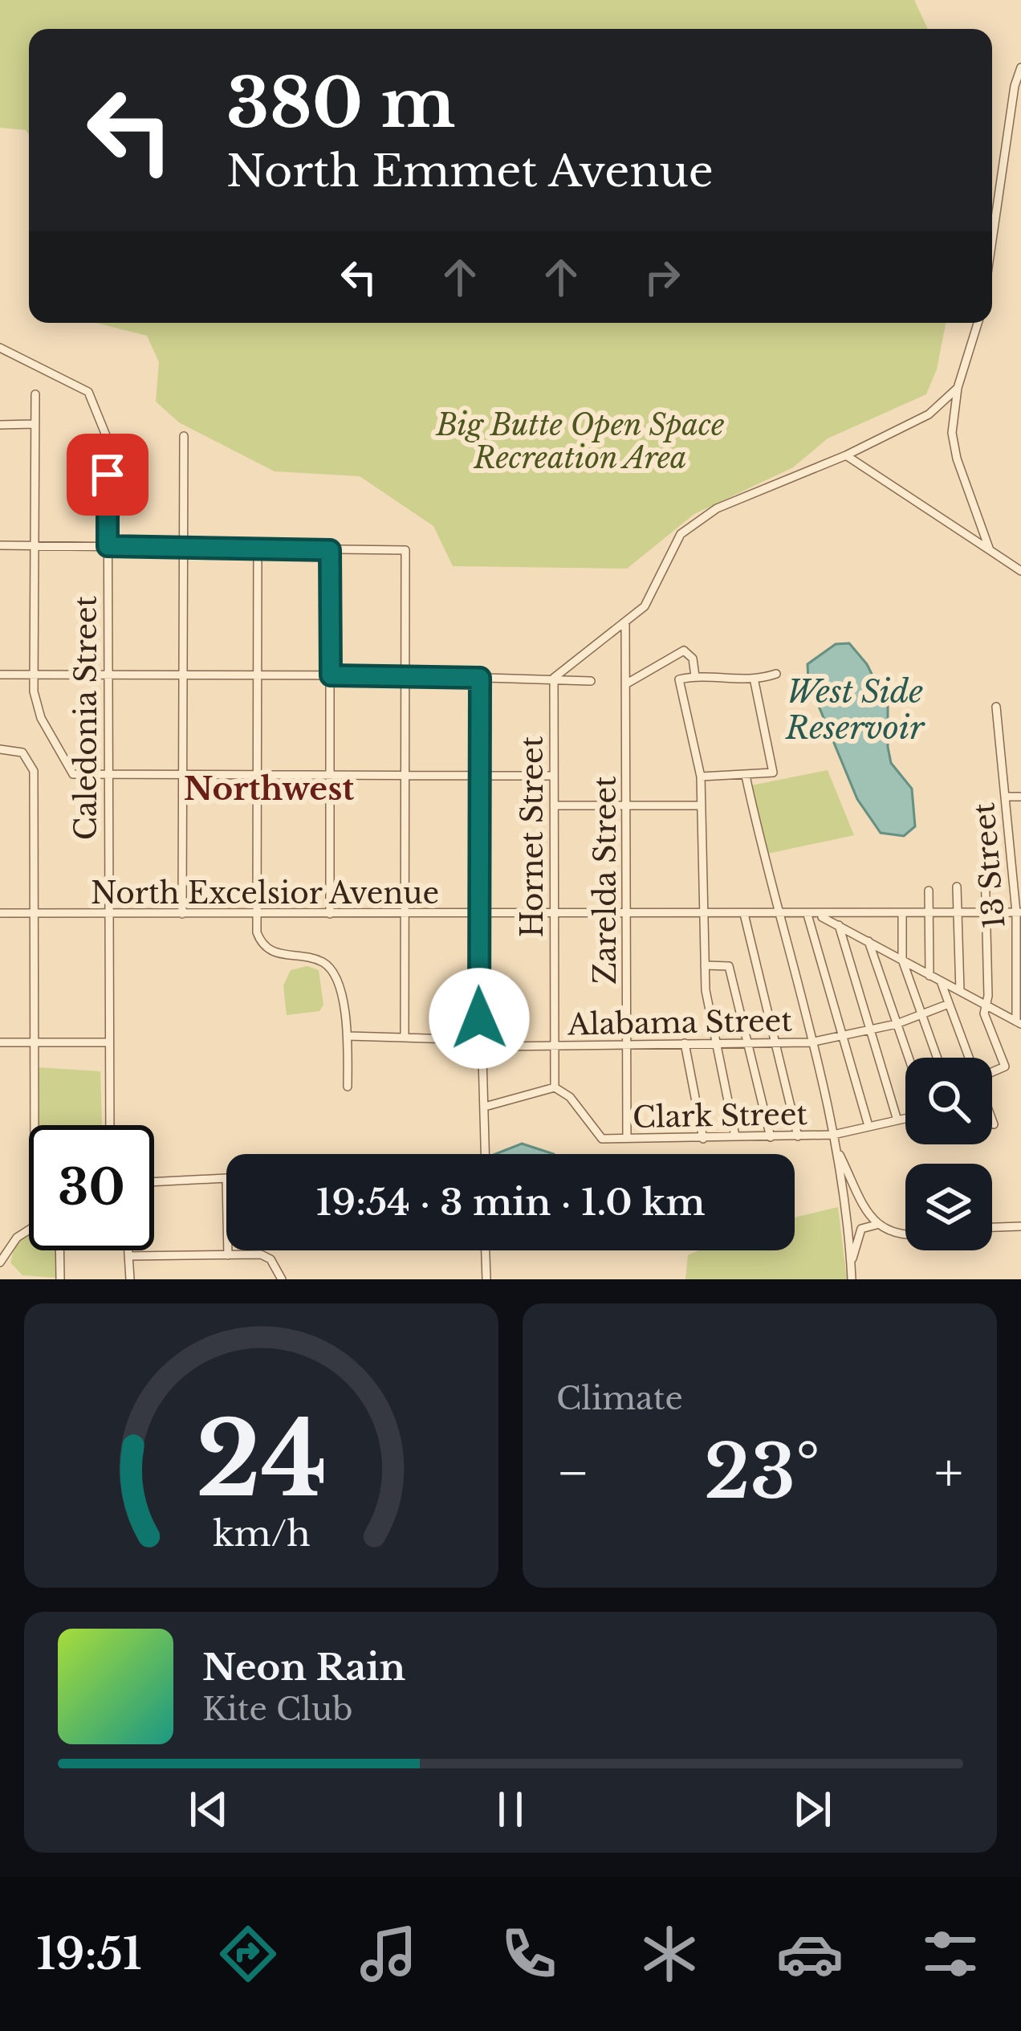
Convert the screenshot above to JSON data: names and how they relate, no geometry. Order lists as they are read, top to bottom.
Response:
{
  "streets": {
    "street": [
      "Caledonia Street",
      "Hornet Street",
      "13 Street",
      "Zarelda Street",
      "North Excelsior Avenue",
      "Alabama Street",
      "Clark Street"
    ]
  },
  "crossings": [
    ["Caledonia Street", "North Excelsior Avenue"],
    ["Hornet Street", "North Excelsior Avenue"],
    ["Hornet Street", "Alabama Street"],
    ["Hornet Street", "Clark Street"],
    ["13 Street", "North Excelsior Avenue"],
    ["Zarelda Street", "North Excelsior Avenue"],
    ["Zarelda Street", "Alabama Street"],
    ["Zarelda Street", "Clark Street"]
  ],
  "districts": ["Northwest"],
  "water": ["West Side Reservoir"],
  "parks": ["Big Butte Open Space Recreation Area"],
  "page": {
    "turn": ["380 m", "North Emmet Avenue"],
    "limit": "30",
    "trip": "19:54 · 3 min · 1.0 km",
    "tile": "Climate",
    "heat": ["−", "23°", "+"],
    "song": ["Neon Rain", "Kite Club"],
    "tabs": "19:51",
    "gauge": ["24", "km/h"]
  }
}
